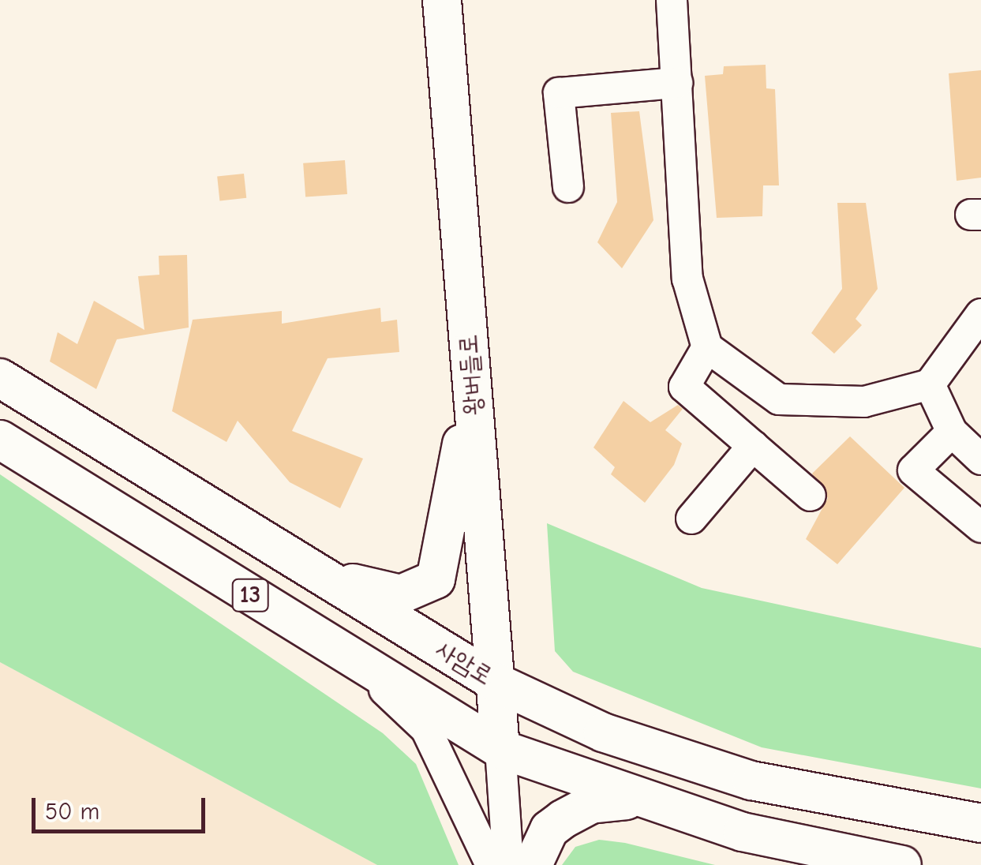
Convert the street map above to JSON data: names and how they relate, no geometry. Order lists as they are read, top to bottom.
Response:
{
  "streets": {
    "main road": ["왕버들로", "13", "사암로"]
  },
  "crossings": [
    ["왕버들로", "13"],
    ["왕버들로", "사암로"]
  ],
  "scale_bar": "50 m"
}
